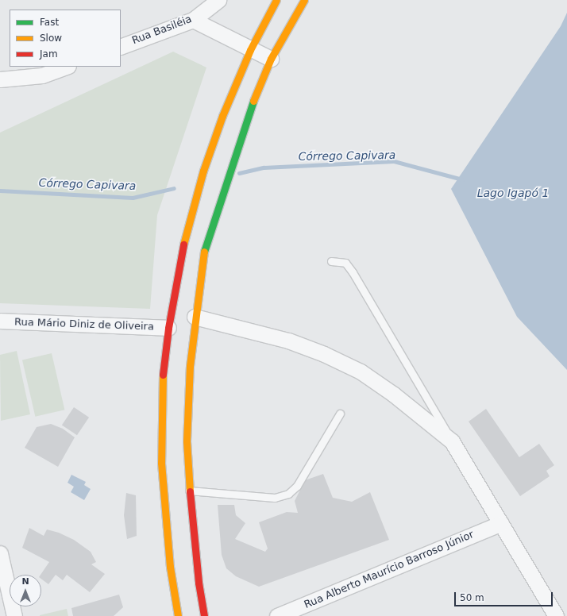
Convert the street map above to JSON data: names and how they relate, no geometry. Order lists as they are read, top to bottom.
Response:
{
  "streets": {
    "street": ["Rua Basiléia", "Rua Mário Diniz de Oliveira", "Rua Alberto Maurício Barroso Júnior"]
  },
  "water": ["Córrego Capivara", "Lago Igapó 1"],
  "legend": ["Fast", "Slow", "Jam"],
  "scale_bar": "50 m",
  "north": "top"
}
